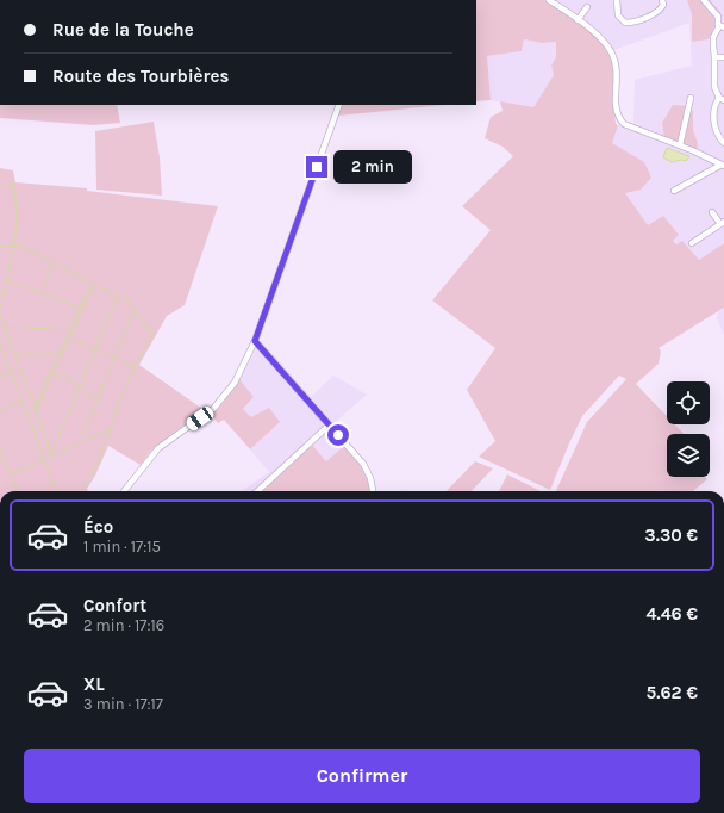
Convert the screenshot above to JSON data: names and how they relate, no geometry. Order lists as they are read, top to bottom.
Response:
{
  "page": {
    "banner": ["Rue de la Touche", "Route des Tourbières"],
    "bubble": "2 min",
    "list": [
      {
        "name": "Éco",
        "note": "1 min · 17:15",
        "value": "3.30 €"
      },
      {
        "name": "Confort",
        "note": "2 min · 17:16",
        "value": "4.46 €"
      },
      {
        "name": "XL",
        "note": "3 min · 17:17",
        "value": "5.62 €"
      }
    ],
    "buttons": "Confirmer"
  }
}
